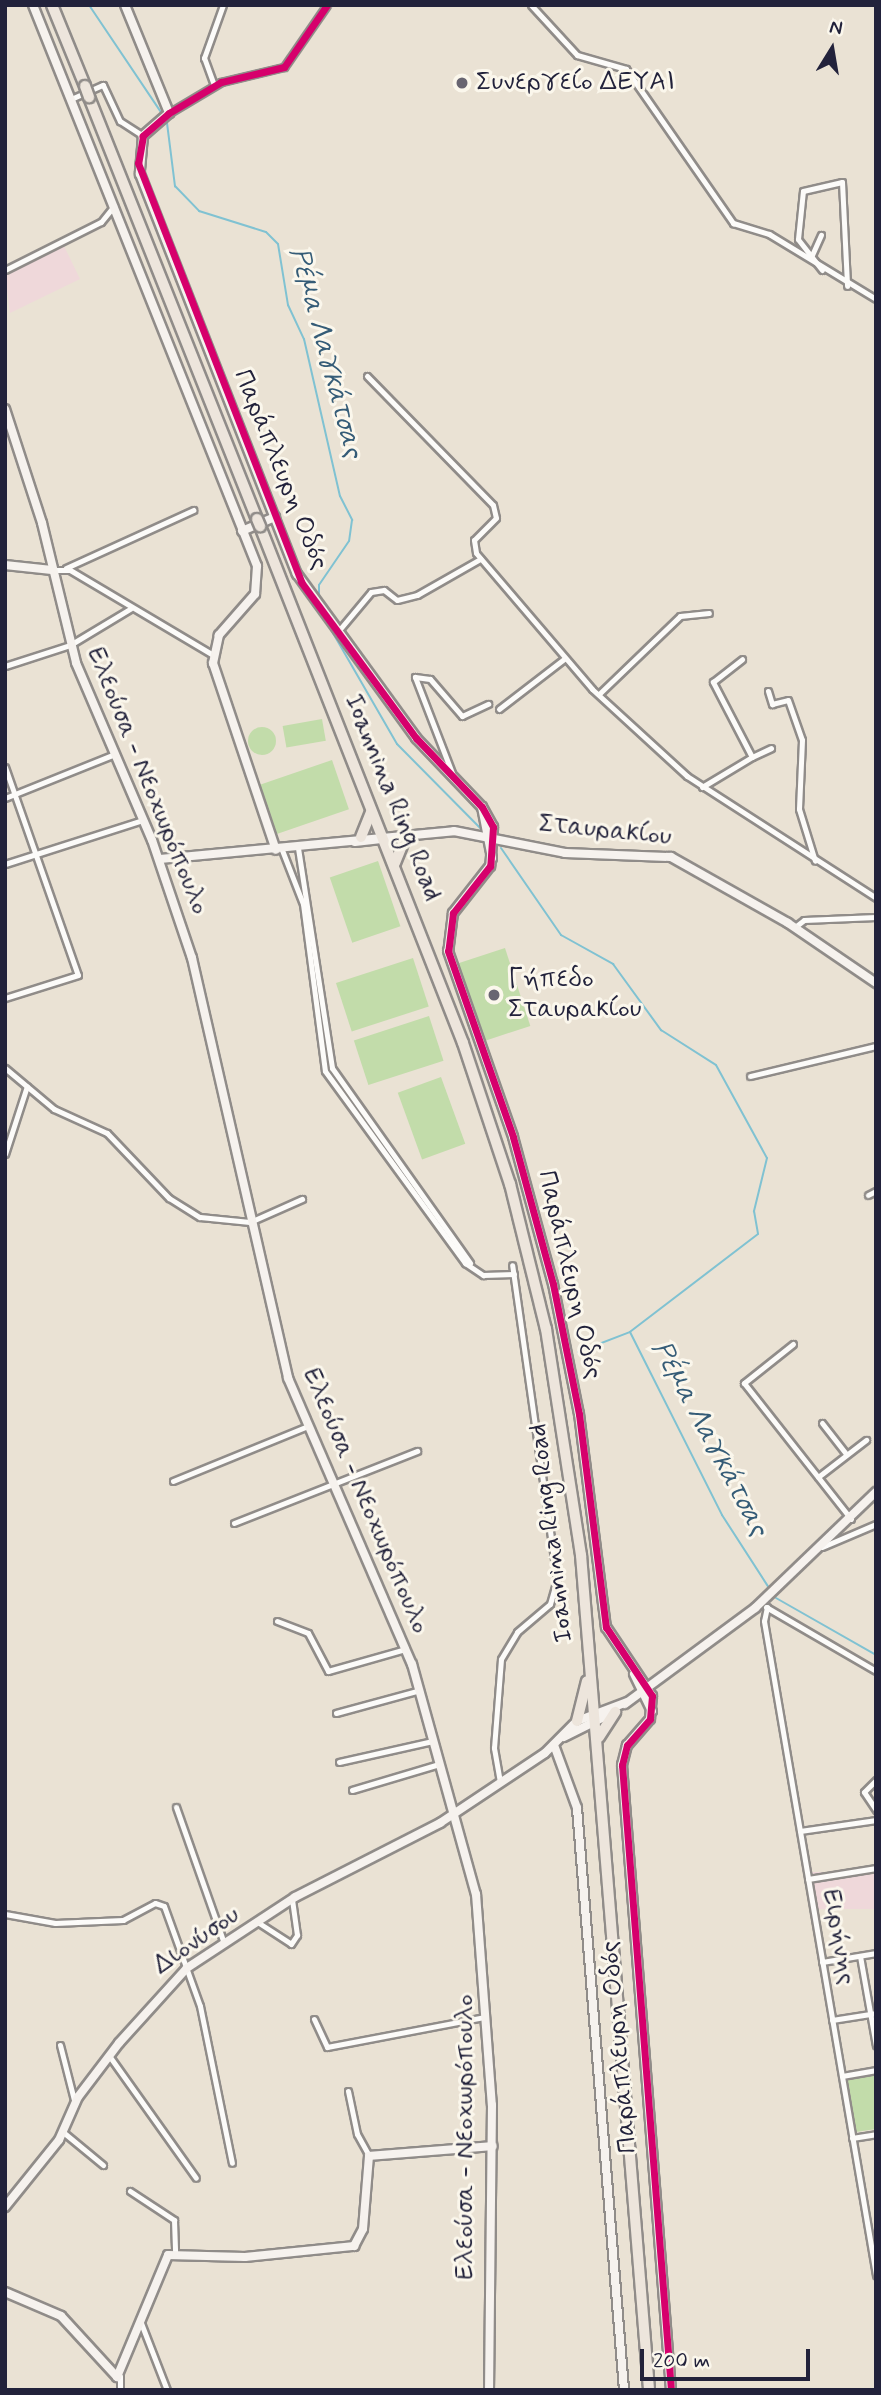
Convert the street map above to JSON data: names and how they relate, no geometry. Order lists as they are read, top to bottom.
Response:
{
  "streets": {
    "highway": ["Ioannina Ring Road"],
    "street": [
      "Παράπλευρη Οδός",
      "Ελεούσα - Νεοχωρόπουλο",
      "Σταυρακίου",
      "Ειρήνης",
      "Διονύσου"
    ]
  },
  "crossings": [
    ["Παράπλευρη Οδός", "Σταυρακίου"],
    ["Παράπλευρη Οδός", "Διονύσου"],
    ["Ελεούσα - Νεοχωρόπουλο", "Διονύσου"]
  ],
  "water": ["Ρέμα Λαγκάτσας"],
  "places": ["Συνεργείο ΔΕΥΑΙ", "Γήπεδο Σταυρακίου"],
  "scale_bar": "200 m",
  "north": "top"
}
